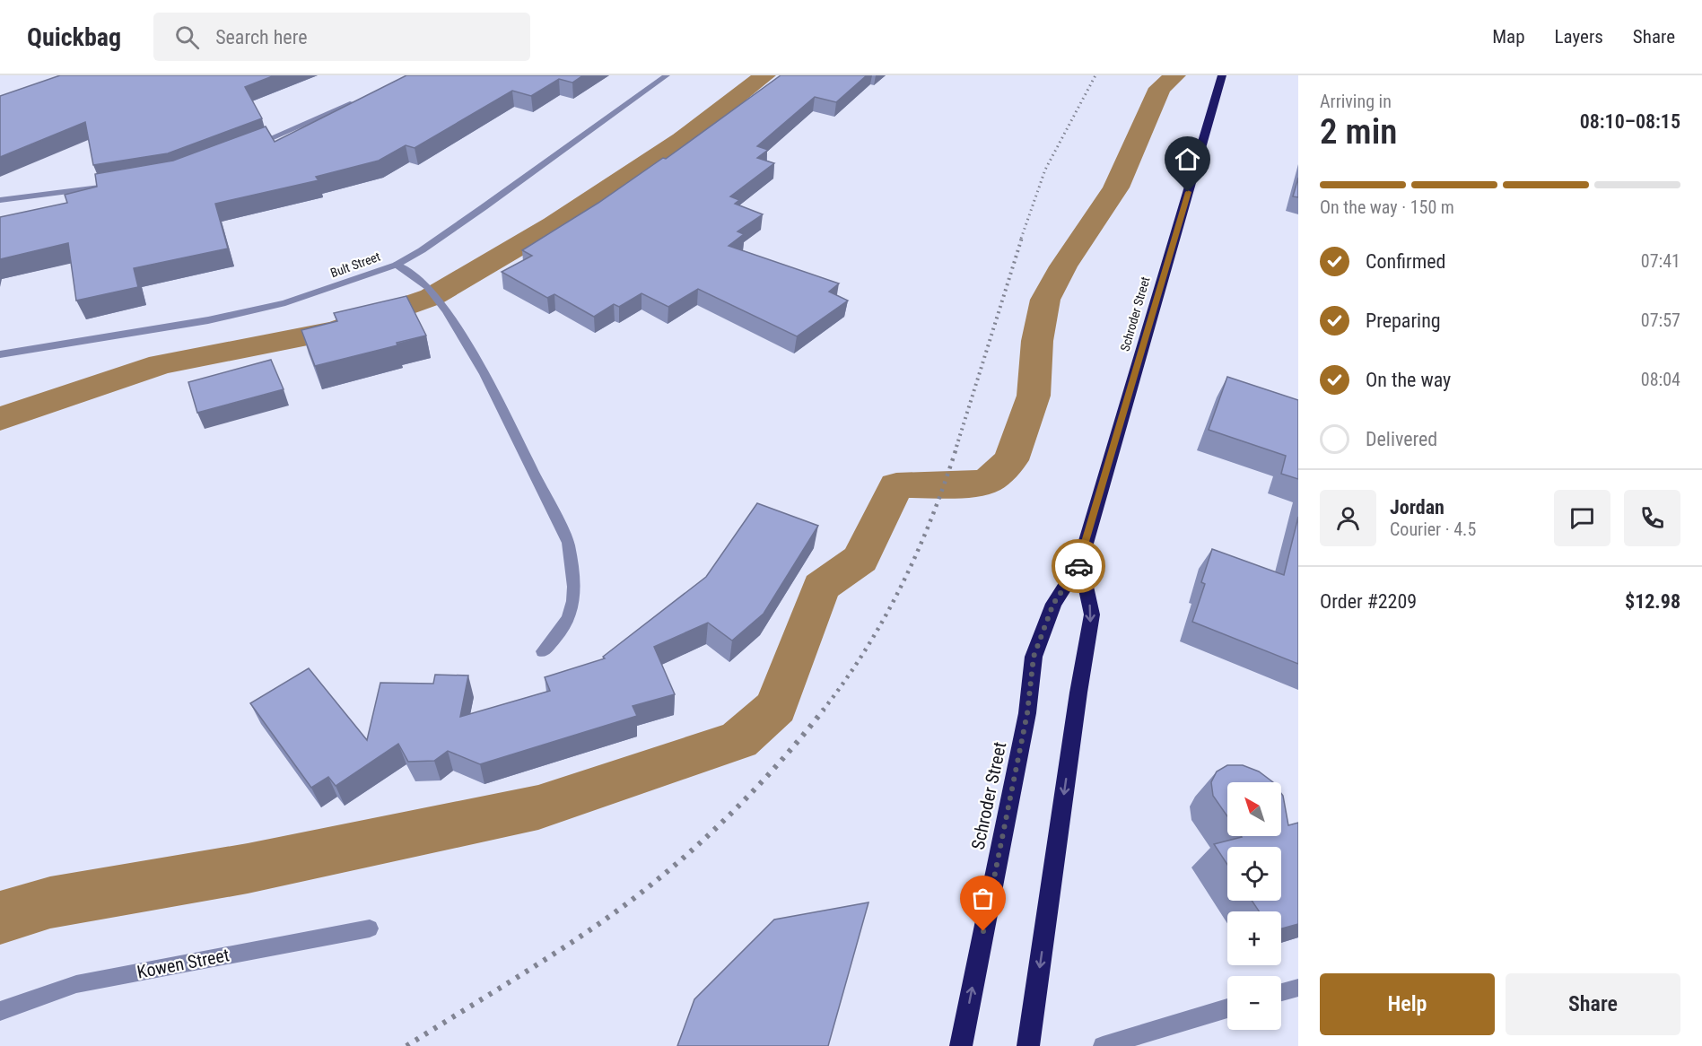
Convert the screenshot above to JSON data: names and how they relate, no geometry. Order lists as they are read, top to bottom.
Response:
{
  "streets": {
    "highway": ["Schroder Street"],
    "street": ["Bult Street", "Kowen Street"]
  },
  "north": "top left",
  "page": {
    "header": "Quickbag",
    "search": "Search here",
    "nav": ["Map", "Layers", "Share"],
    "heading": ["2 min", "Arriving in", "08:10–08:15"],
    "panel": [
      "Jordan",
      "Courier · 4.5",
      "Order #2209",
      "$12.98"
    ],
    "bar": "On the way · 150 m",
    "list": [
      ["Confirmed", "07:41"],
      ["Preparing", "07:57"],
      ["On the way", "08:04"],
      "Delivered"
    ],
    "map_buttons": ["+", "−"],
    "buttons": ["Help", "Share"]
  }
}
